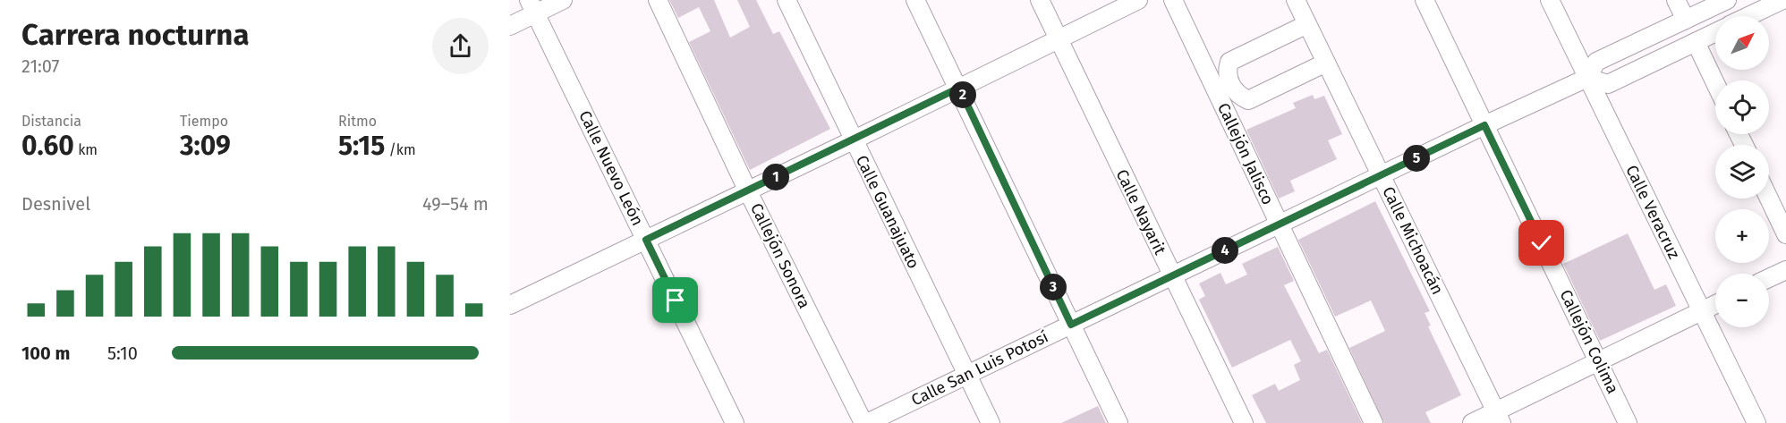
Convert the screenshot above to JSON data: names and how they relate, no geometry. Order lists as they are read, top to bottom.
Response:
{
  "streets": {
    "street": [
      "Callejón Jalisco",
      "Calle Nuevo León",
      "Calle Guanajuato",
      "Calle Nayarit",
      "Calle Veracruz",
      "Calle Michoacán",
      "Callejón Sonora",
      "Callejón Colima",
      "Calle San Luis Potosí"
    ]
  },
  "crossings": [
    ["Callejón Jalisco", "Calle San Luis Potosí"],
    ["Calle Guanajuato", "Calle San Luis Potosí"],
    ["Calle Nayarit", "Calle San Luis Potosí"],
    ["Calle Veracruz", "Calle San Luis Potosí"],
    ["Calle Michoacán", "Calle San Luis Potosí"],
    ["Callejón Sonora", "Calle San Luis Potosí"],
    ["Callejón Colima", "Calle San Luis Potosí"]
  ],
  "north": "top right",
  "page": {
    "heading": ["Carrera nocturna", "21:07"],
    "map_buttons": ["+", "−"],
    "pins": [
      "2",
      "5",
      "1",
      "4",
      "3"
    ],
    "stats": [
      ["Distancia", "0.60 km"],
      ["Tiempo", "3:09"],
      ["Ritmo", "5:15 /km"]
    ],
    "chart": ["Desnivel", "49–54 m"],
    "list": [
      {
        "name": "100 m",
        "note": "5:10"
      }
    ]
  }
}
